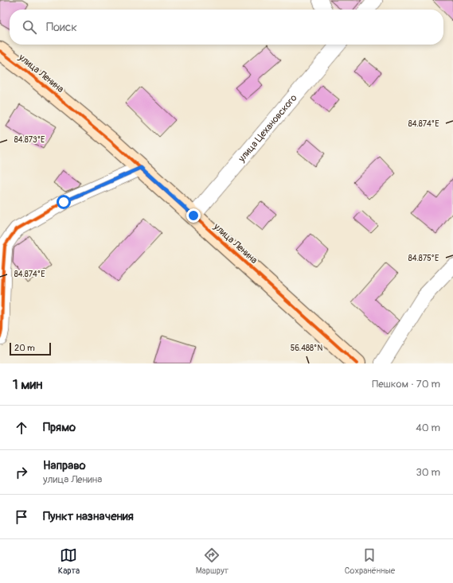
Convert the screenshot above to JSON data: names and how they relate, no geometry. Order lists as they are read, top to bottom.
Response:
{
  "streets": {
    "street": ["улица Ленина", "улица Цехановского"]
  },
  "crossings": [
    ["улица Ленина", "улица Цехановского"]
  ],
  "scale_bar": "20 m",
  "page": {
    "search": "Поиск",
    "scale": "20 m",
    "heading": ["1 мин", "Пешком · 70 m"],
    "list": [
      ["Прямо", "40 m"],
      ["Направо", "улица Ленина", "30 m"],
      "Пункт назначения"
    ],
    "nav": ["Карта", "Маршрут", "Сохранённые"]
  },
  "coordinates": [
    "84.874°E",
    "84.873°E",
    "84.875°E",
    "56.488°N"
  ]
}
